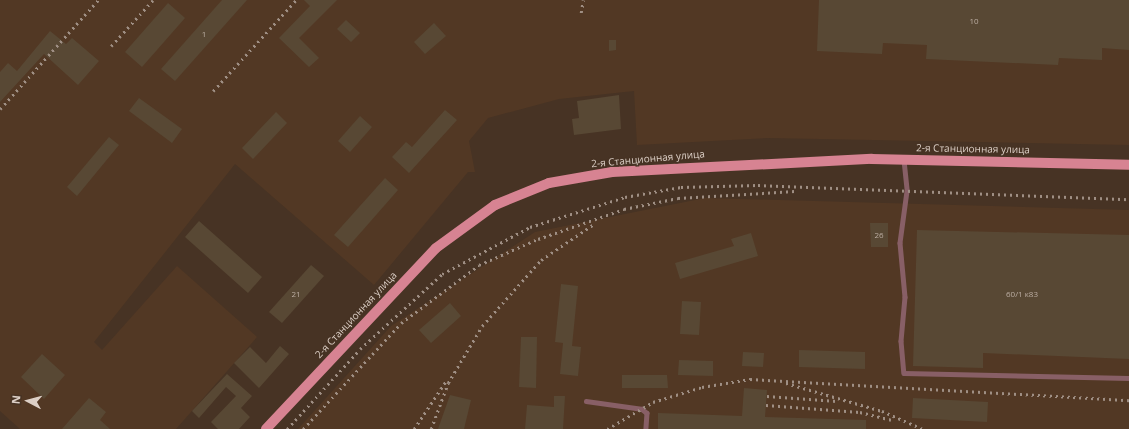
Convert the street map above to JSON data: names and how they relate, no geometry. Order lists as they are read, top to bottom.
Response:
{
  "streets": {
    "main road": ["2-я Станционная улица"]
  },
  "house_numbers": [
    "10",
    "1",
    "26",
    "21",
    "60/1 к83"
  ],
  "north": "left"
}
